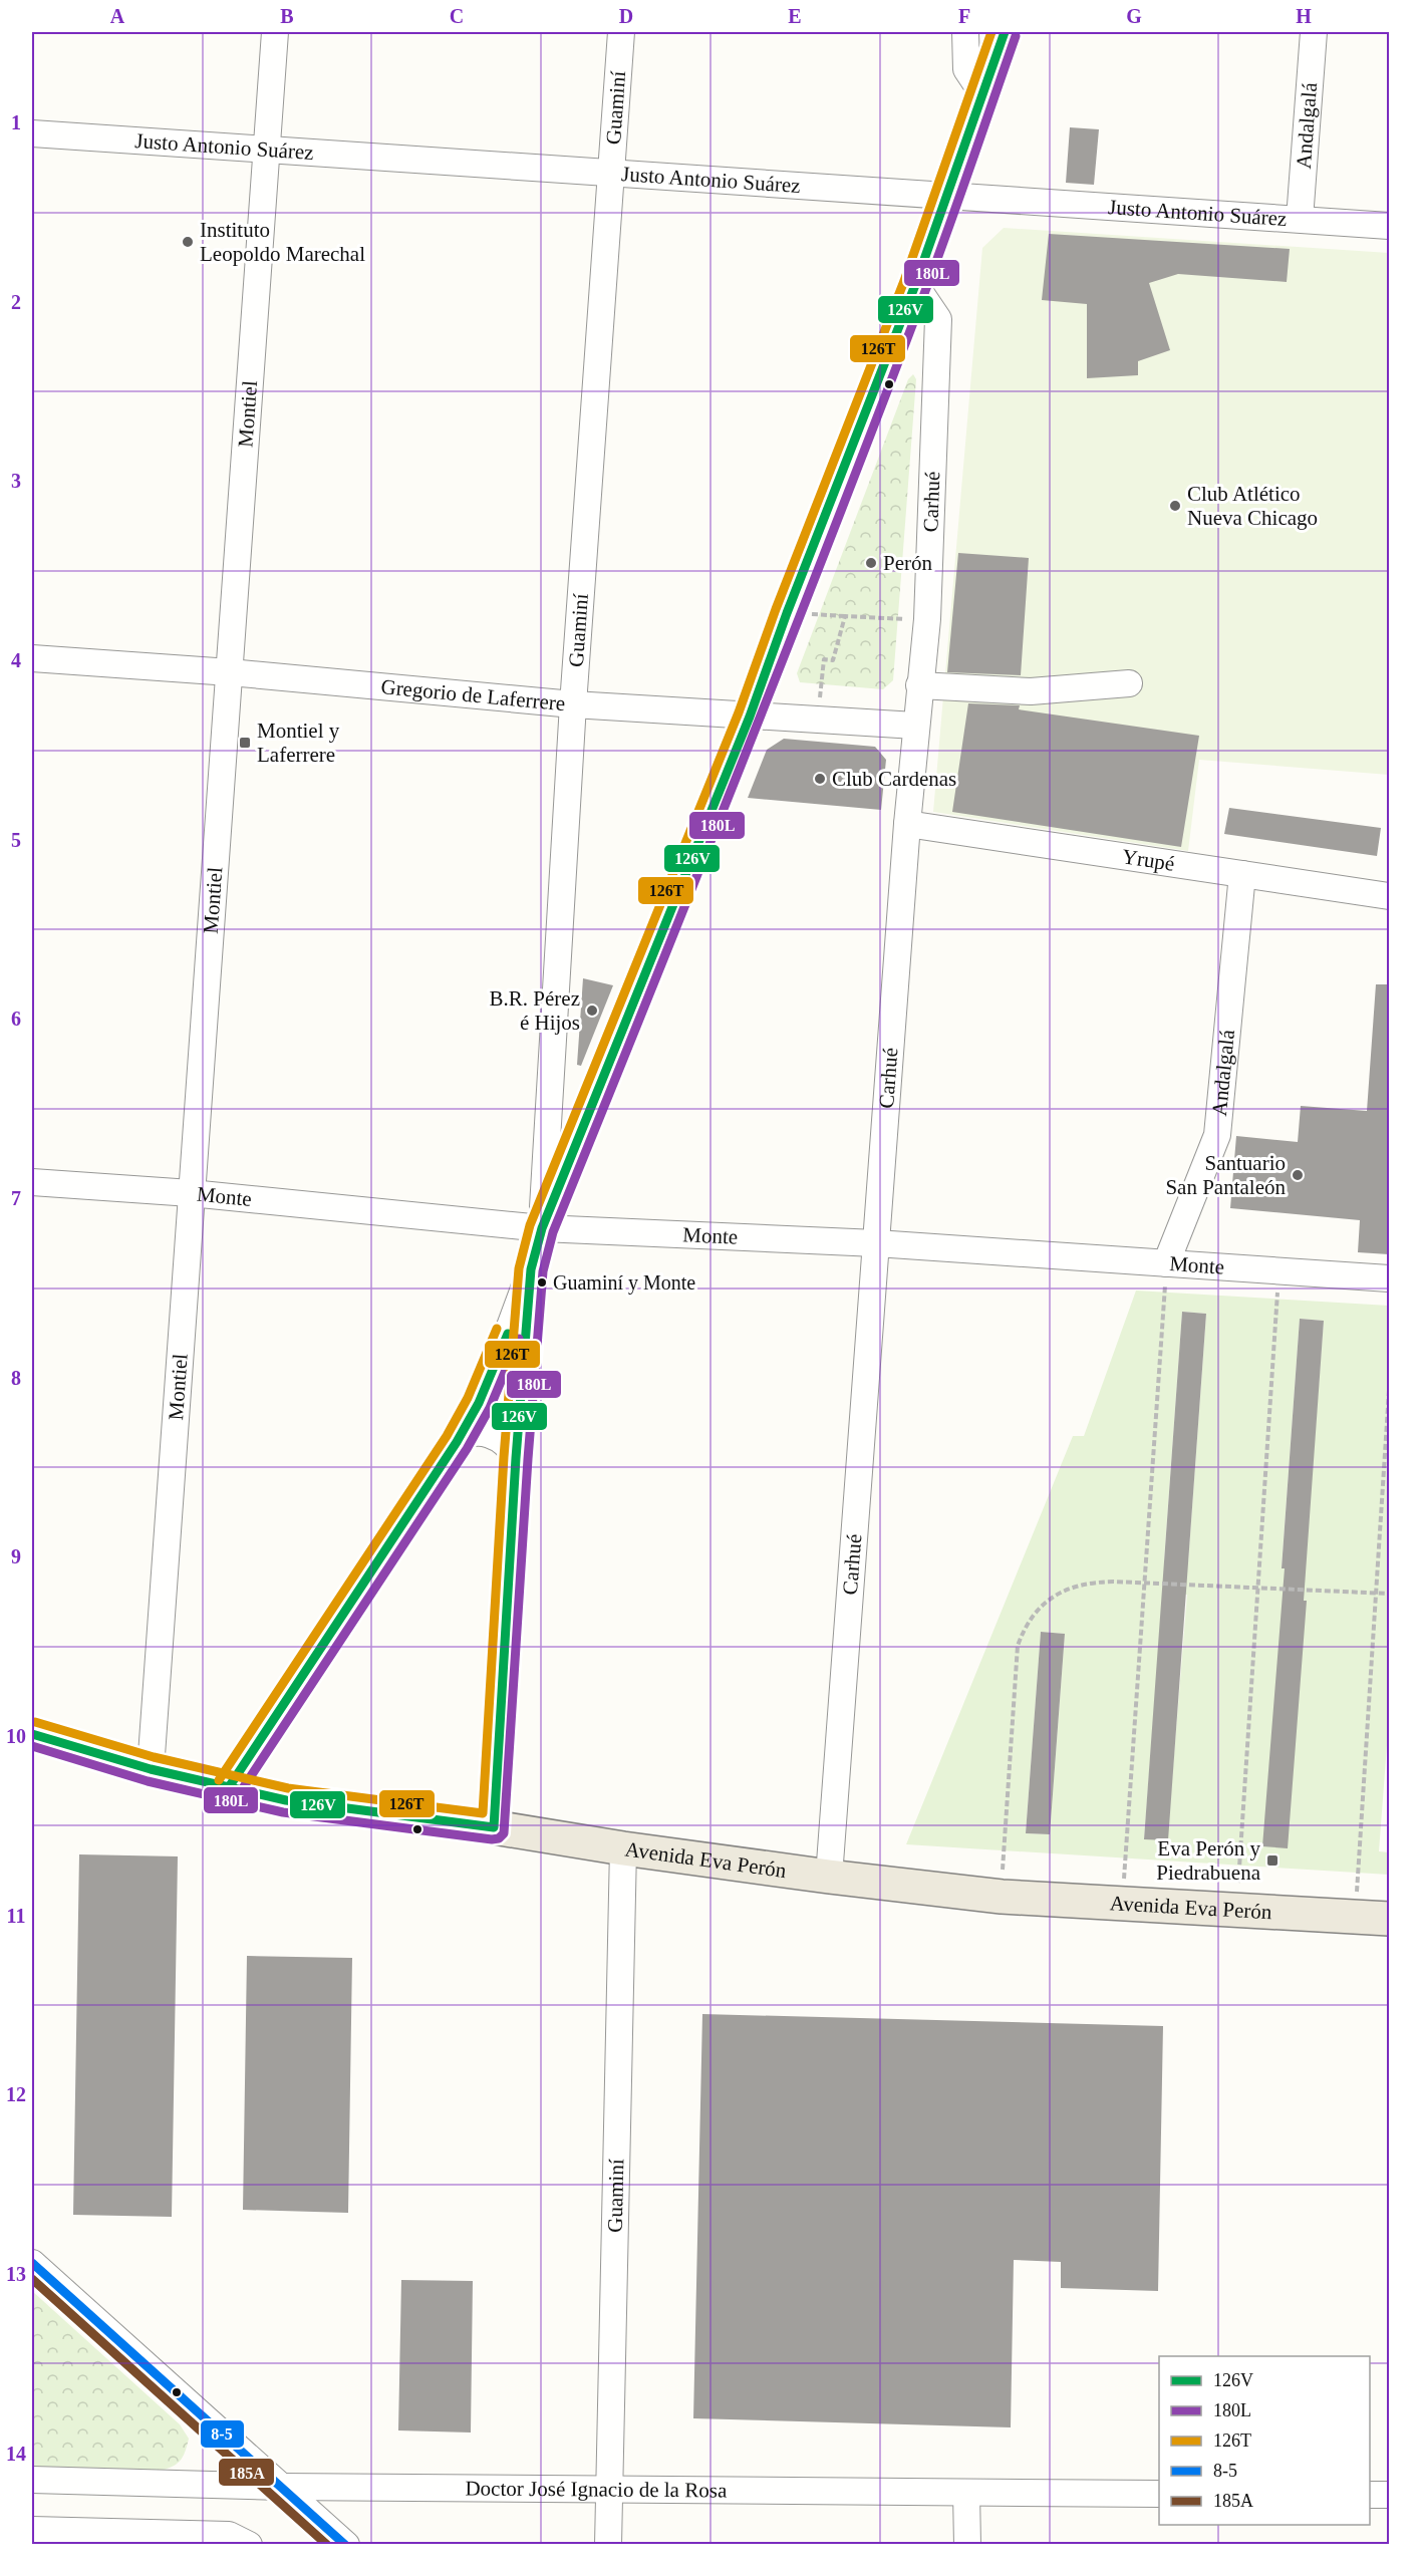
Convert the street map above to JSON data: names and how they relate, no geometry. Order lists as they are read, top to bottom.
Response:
{
  "streets": {
    "main road": ["Avenida Eva Perón"],
    "street": [
      "Guaminí",
      "Andalgalá",
      "Justo Antonio Suárez",
      "Montiel",
      "Carhué",
      "Gregorio de Laferrere",
      "Yrupé",
      "Monte",
      "Doctor José Ignacio de la Rosa"
    ]
  },
  "crossings": [
    ["Guaminí", "Justo Antonio Suárez"],
    ["Guaminí", "Gregorio de Laferrere"],
    ["Guaminí", "Monte"],
    ["Guaminí", "Avenida Eva Perón"],
    ["Guaminí", "Doctor José Ignacio de la Rosa"],
    ["Andalgalá", "Justo Antonio Suárez"],
    ["Andalgalá", "Yrupé"],
    ["Andalgalá", "Monte"],
    ["Justo Antonio Suárez", "Montiel"],
    ["Montiel", "Gregorio de Laferrere"],
    ["Montiel", "Monte"],
    ["Montiel", "Avenida Eva Perón"],
    ["Carhué", "Gregorio de Laferrere"],
    ["Carhué", "Yrupé"],
    ["Carhué", "Monte"],
    ["Carhué", "Avenida Eva Perón"]
  ],
  "places": {
    "other": [
      "Instituto Leopoldo Marechal",
      "Club Atlético Nueva Chicago",
      "Perón",
      "Club Cardenas",
      "B.R. Pérez é Hijos",
      "Santuario San Pantaleón",
      "Guaminí y Monte"
    ],
    "transit": ["Montiel y Laferrere", "Eva Perón y Piedrabuena"]
  },
  "lines": [
    "transit line 126V",
    "transit line 126T",
    "transit line 180L",
    "transit line 8-5",
    "transit line 185A"
  ],
  "legend": [
    "126V",
    "180L",
    "126T",
    "8-5",
    "185A"
  ],
  "grid": {
    "columns": [
      "A",
      "B",
      "C",
      "D",
      "E",
      "F",
      "G",
      "H"
    ],
    "rows": [
      "1",
      "2",
      "3",
      "4",
      "5",
      "6",
      "7",
      "8",
      "9",
      "10",
      "11",
      "12",
      "13",
      "14"
    ]
  }
}
